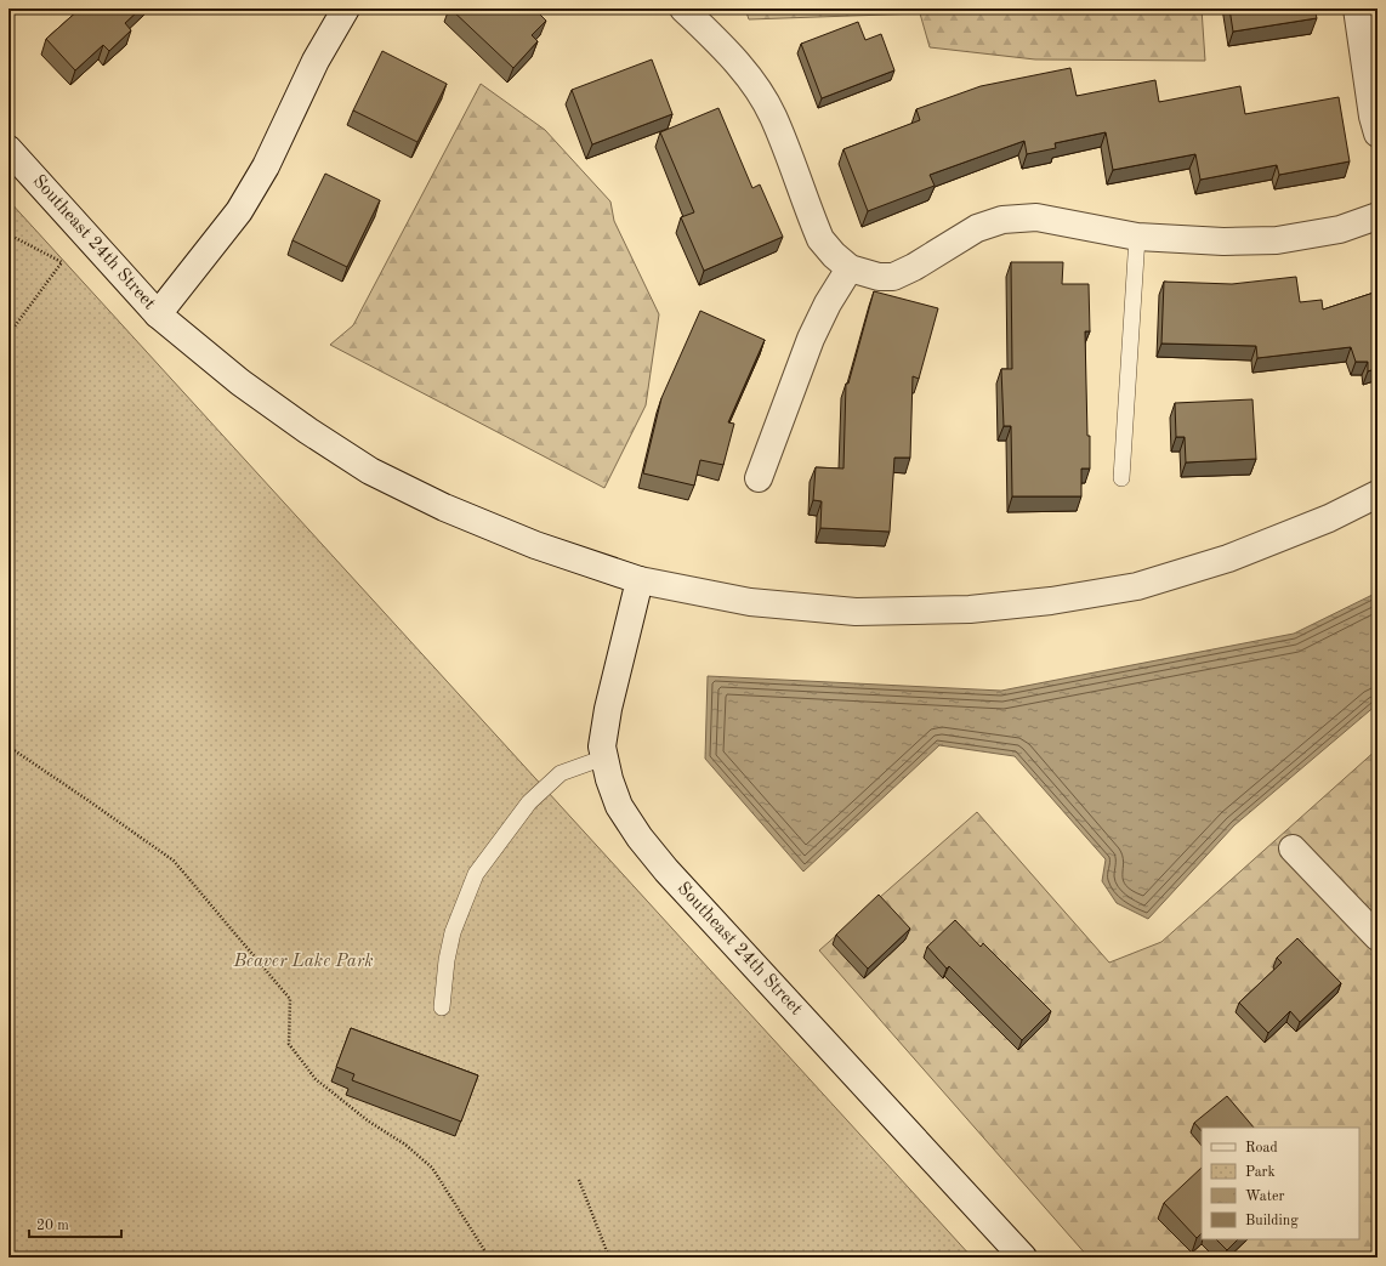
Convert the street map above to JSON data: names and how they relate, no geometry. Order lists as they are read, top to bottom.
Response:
{
  "streets": {
    "street": ["Southeast 24th Street"]
  },
  "parks": ["Beaver Lake Park"],
  "legend": [
    "Road",
    "Park",
    "Water",
    "Building"
  ],
  "scale_bar": "20 m"
}
